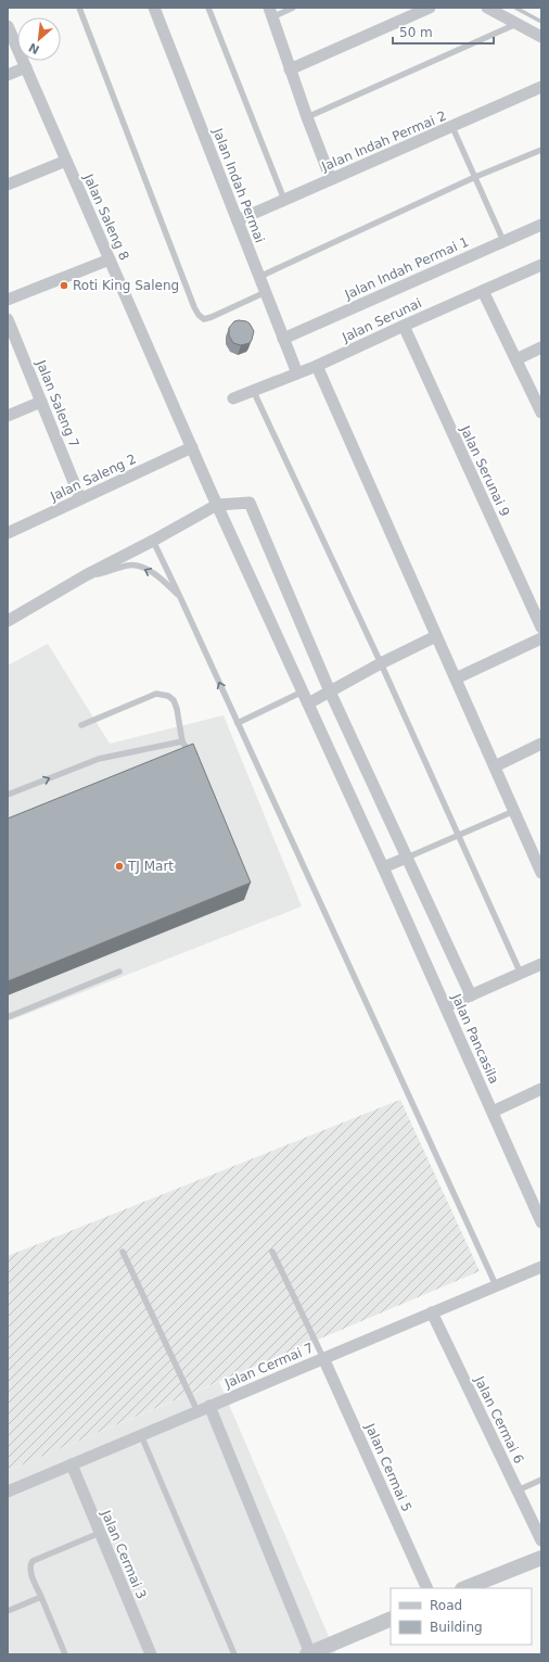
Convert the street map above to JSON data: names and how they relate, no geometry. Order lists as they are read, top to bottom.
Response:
{
  "streets": {
    "street": [
      "Jalan Indah Permai 2",
      "Jalan Indah Permai",
      "Jalan Saleng 8",
      "Jalan Indah Permai 1",
      "Jalan Serunai",
      "Jalan Saleng 7",
      "Jalan Serunai 9",
      "Jalan Saleng 2",
      "Jalan Pancasila",
      "Jalan Cermai 7",
      "Jalan Cermai 6",
      "Jalan Cermai 5",
      "Jalan Cermai 3"
    ]
  },
  "crossings": [
    ["Jalan Indah Permai 2", "Jalan Indah Permai"],
    ["Jalan Indah Permai", "Jalan Indah Permai 1"],
    ["Jalan Indah Permai", "Jalan Serunai"],
    ["Jalan Saleng 8", "Jalan Saleng 2"],
    ["Jalan Saleng 8", "Jalan Pancasila"],
    ["Jalan Serunai", "Jalan Serunai 9"],
    ["Jalan Saleng 7", "Jalan Saleng 2"],
    ["Jalan Cermai 7", "Jalan Cermai 6"],
    ["Jalan Cermai 7", "Jalan Cermai 5"],
    ["Jalan Cermai 7", "Jalan Cermai 3"]
  ],
  "places": ["Roti King Saleng", "TJ Mart"],
  "legend": ["Road", "Building"],
  "scale_bar": "50 m",
  "north": "bottom left"
}
